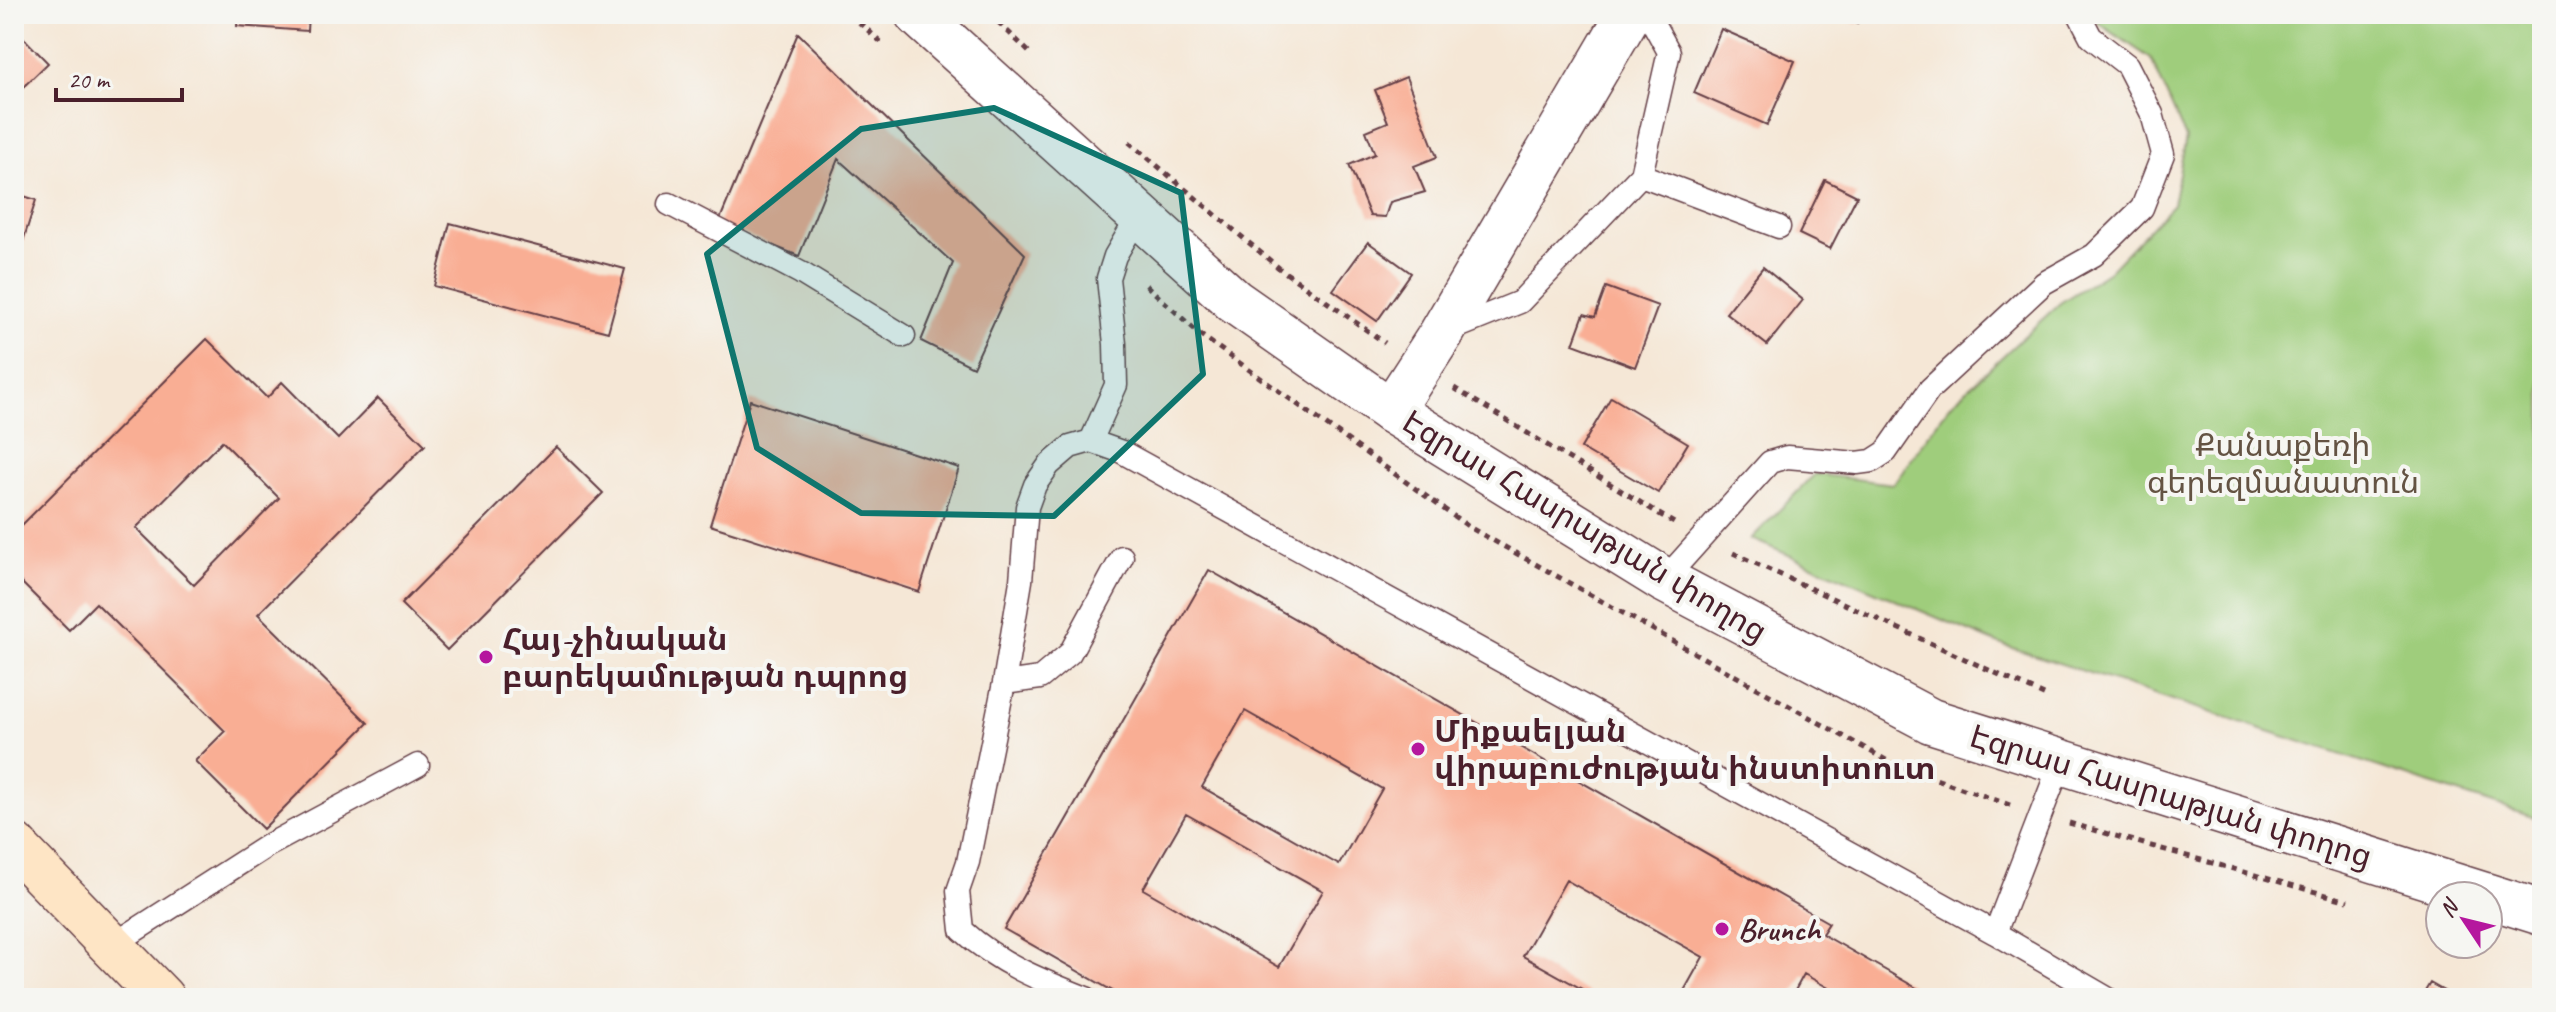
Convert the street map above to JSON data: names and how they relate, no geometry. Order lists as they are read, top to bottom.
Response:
{
  "streets": {
    "street": ["Էզրաս Հասրաթյան փողոց"]
  },
  "parks": ["Քանաքեռի գերեզմանատուն"],
  "places": ["Հայ-չինական բարեկամության դպրոց", "Միքաելյան վիրաբուժության ինստիտուտ", "Brunch"],
  "scale_bar": "20 m",
  "north": "top left"
}
